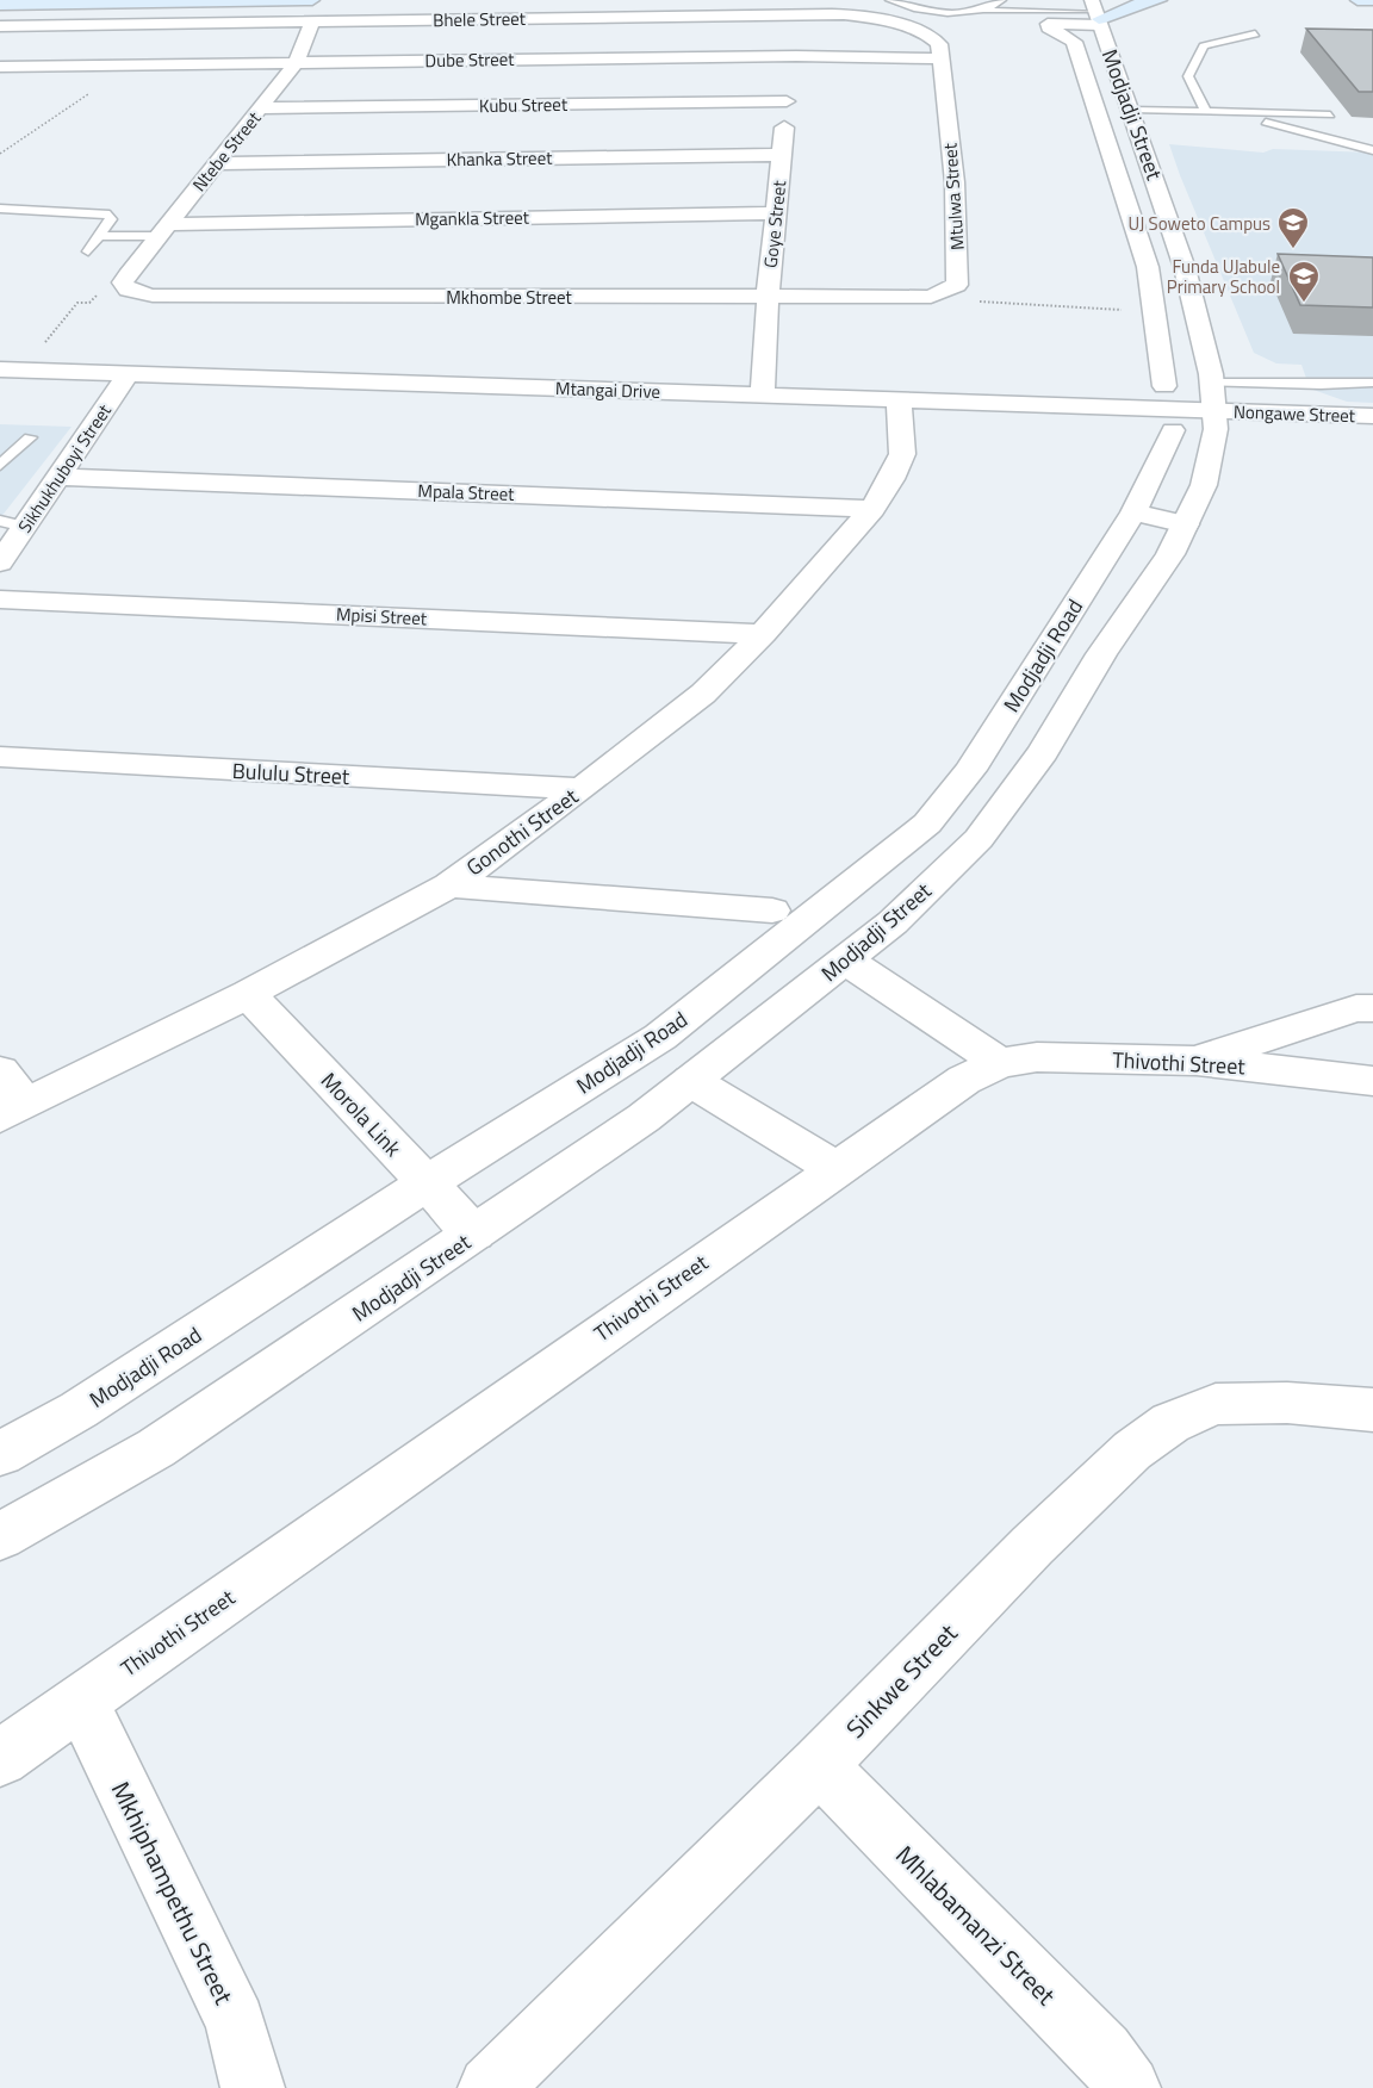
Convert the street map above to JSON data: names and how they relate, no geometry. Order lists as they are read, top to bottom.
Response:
{
  "streets": {
    "street": [
      "Bhele Street",
      "Dube Street",
      "Kubu Street",
      "Modjadji Street",
      "Ntebe Street",
      "Khanka Street",
      "Mtulwa Street",
      "Mgankla Street",
      "Goye Street",
      "Mkhombe Street",
      "Mtangai Drive",
      "Nongawe Street",
      "Sikhukhuboyi Street",
      "Mpala Street",
      "Mpisi Street",
      "Modjadji Road",
      "Bululu Street",
      "Gonothi Street",
      "Thivothi Street",
      "Morola Link",
      "Sinkwe Street",
      "Mkhiphampethu Street",
      "Mhlabamanzi Street"
    ]
  },
  "crossings": [
    ["Bhele Street", "Dube Street"],
    ["Bhele Street", "Ntebe Street"],
    ["Bhele Street", "Mtulwa Street"],
    ["Dube Street", "Ntebe Street"],
    ["Dube Street", "Mtulwa Street"],
    ["Dube Street", "Goye Street"],
    ["Kubu Street", "Ntebe Street"],
    ["Kubu Street", "Goye Street"],
    ["Modjadji Street", "Mtangai Drive"],
    ["Modjadji Street", "Nongawe Street"],
    ["Modjadji Street", "Morola Link"],
    ["Ntebe Street", "Khanka Street"],
    ["Ntebe Street", "Mgankla Street"],
    ["Ntebe Street", "Mkhombe Street"],
    ["Khanka Street", "Goye Street"],
    ["Mtulwa Street", "Mkhombe Street"],
    ["Mgankla Street", "Goye Street"],
    ["Goye Street", "Mkhombe Street"],
    ["Goye Street", "Mtangai Drive"],
    ["Mtangai Drive", "Nongawe Street"],
    ["Mtangai Drive", "Sikhukhuboyi Street"],
    ["Mtangai Drive", "Gonothi Street"],
    ["Sikhukhuboyi Street", "Mpala Street"],
    ["Mpala Street", "Gonothi Street"],
    ["Mpisi Street", "Gonothi Street"],
    ["Modjadji Road", "Morola Link"],
    ["Bululu Street", "Gonothi Street"],
    ["Gonothi Street", "Morola Link"],
    ["Thivothi Street", "Mkhiphampethu Street"],
    ["Sinkwe Street", "Mhlabamanzi Street"]
  ],
  "places": {
    "school or university": ["UJ Soweto Campus", "Funda UJabule Primary School"]
  }
}
